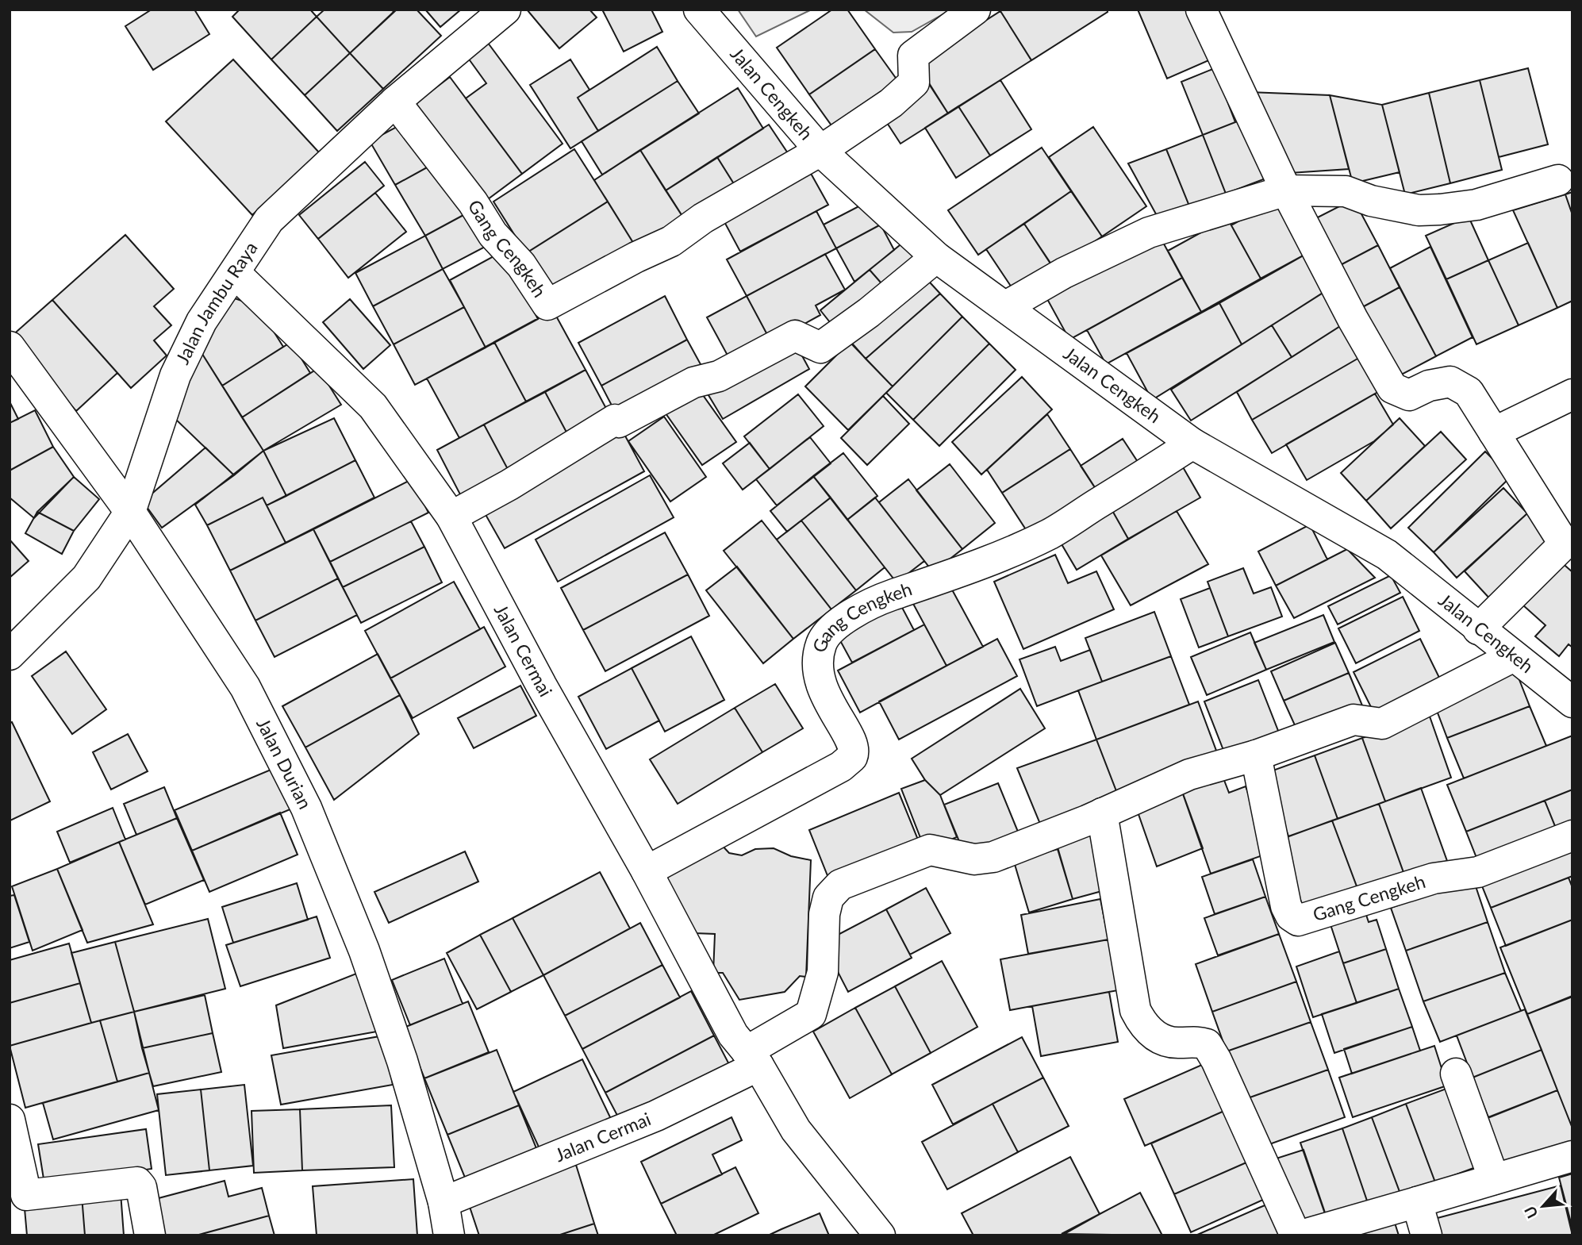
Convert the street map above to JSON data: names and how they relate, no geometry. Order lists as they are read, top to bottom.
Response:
{
  "streets": {
    "street": [
      "Jalan Cengkeh",
      "Gang Cengkeh",
      "Jalan Jambu Raya",
      "Jalan Cermai",
      "Jalan Durian"
    ]
  },
  "crossings": [
    ["Jalan Cengkeh", "Gang Cengkeh"],
    ["Gang Cengkeh", "Jalan Jambu Raya"],
    ["Gang Cengkeh", "Jalan Cermai"],
    ["Jalan Jambu Raya", "Jalan Cermai"],
    ["Jalan Jambu Raya", "Jalan Durian"],
    ["Jalan Cermai", "Jalan Durian"]
  ],
  "north": "bottom left"
}
